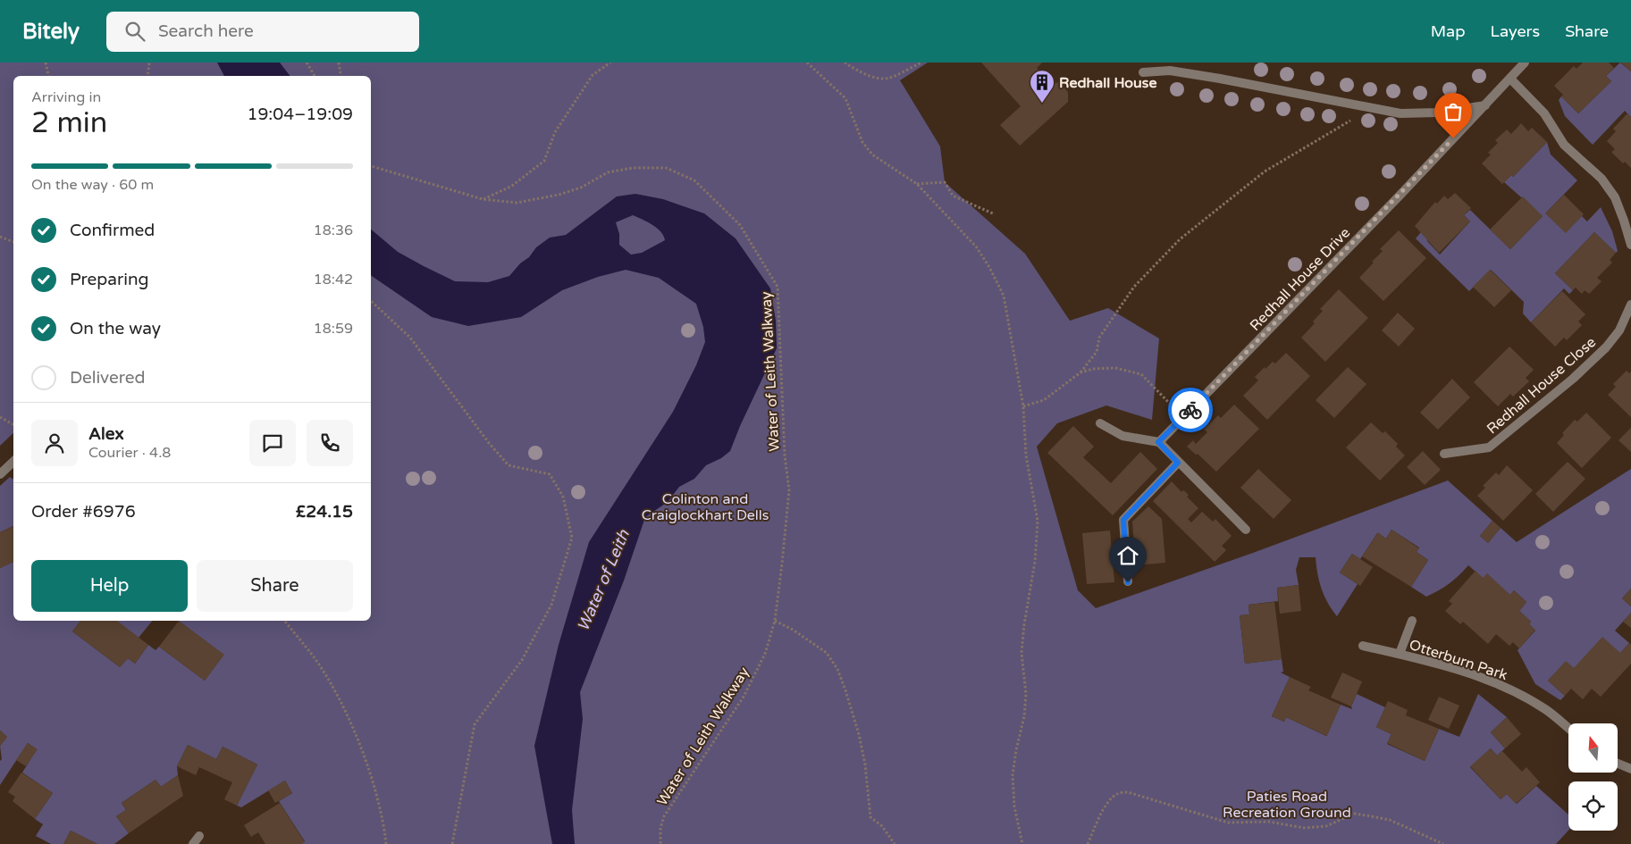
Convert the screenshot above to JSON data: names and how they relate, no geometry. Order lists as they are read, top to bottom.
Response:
{
  "streets": {
    "street": ["Redhall House Drive", "Redhall House Close", "Otterburn Park"],
    "path": ["Water of Leith Walkway"]
  },
  "water": ["Water of Leith"],
  "parks": ["Colinton and Craiglockhart Dells", "Paties Road Recreation Ground"],
  "places": {
    "building": ["Redhall House"]
  },
  "north": "top",
  "page": {
    "header": "Bitely",
    "search": "Search here",
    "nav": ["Map", "Layers", "Share"],
    "heading": ["2 min", "Arriving in", "19:04–19:09"],
    "panel": [
      "Alex",
      "Courier · 4.8",
      "Order #6976",
      "£24.15"
    ],
    "bar": "On the way · 60 m",
    "list": [
      ["Confirmed", "18:36"],
      ["Preparing", "18:42"],
      ["On the way", "18:59"],
      "Delivered"
    ],
    "buttons": ["Help", "Share"]
  }
}
